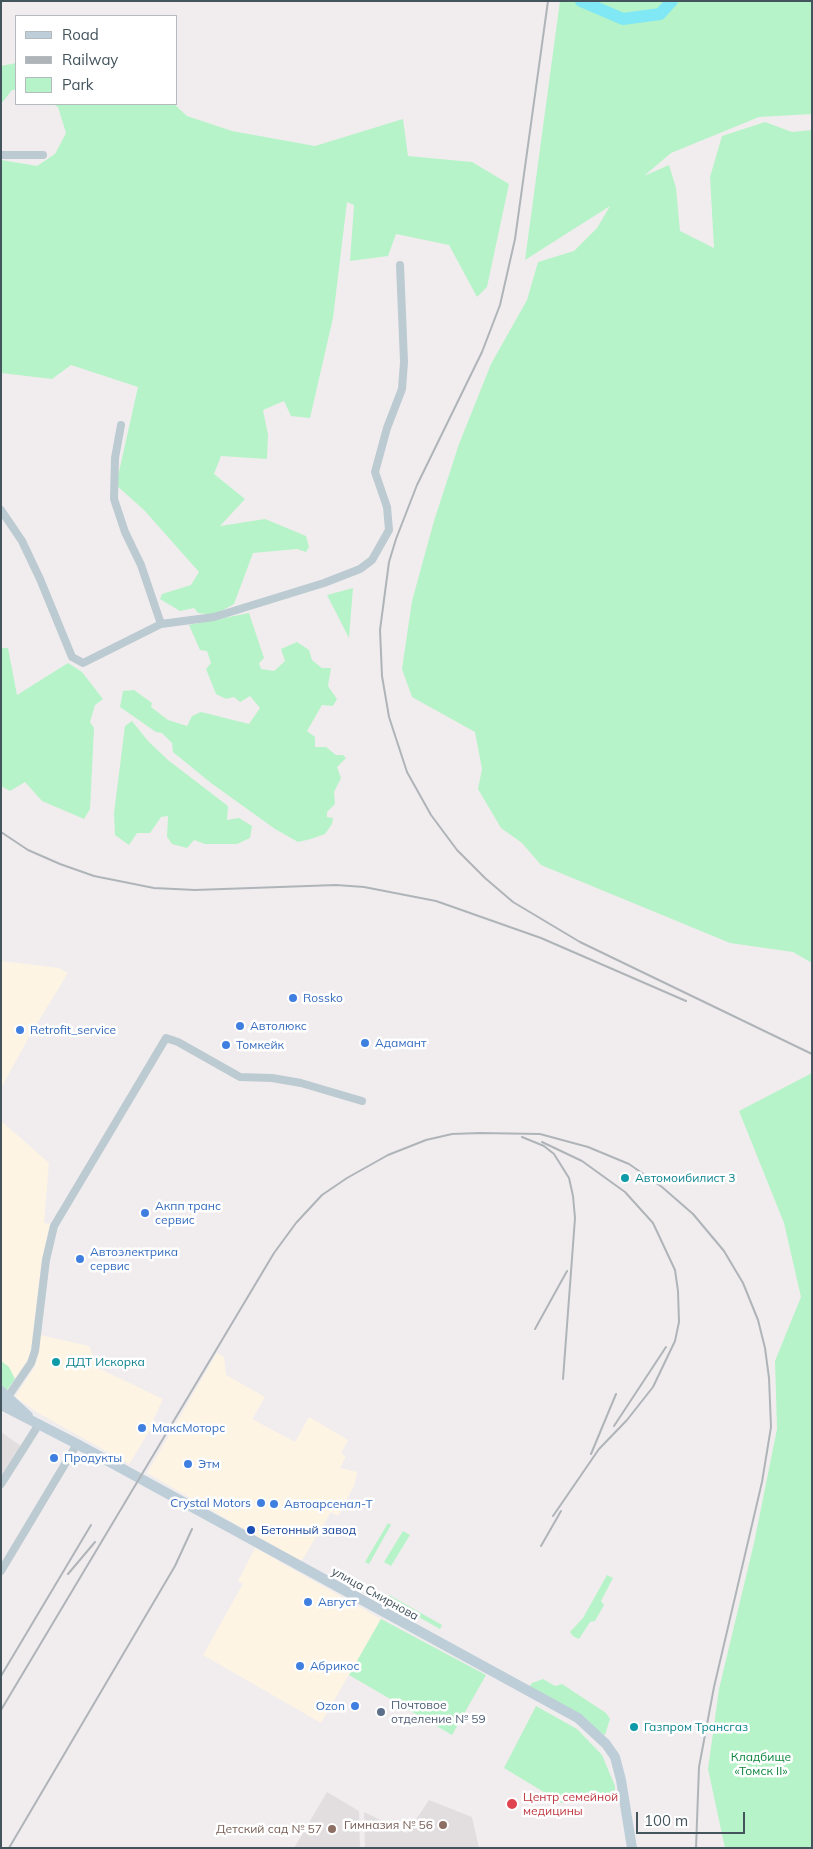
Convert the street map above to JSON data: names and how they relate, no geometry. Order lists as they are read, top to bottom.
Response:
{
  "streets": {
    "main road": ["улица Смирнова"]
  },
  "parks": ["Кладбище «Томск II»"],
  "places": [
    "Rossko",
    "Автолюкс",
    "Retrofit_service",
    "Адамант",
    "Томкейк",
    "Автомоибилист 3",
    "Акпп транс сервис",
    "Автоэлектрика сервис",
    "ДДТ Искорка",
    "МаксМоторс",
    "Продукты",
    "Этм",
    "Crystal Motors",
    "Автоарсенал-Т",
    "Бетонный завод",
    "Август",
    "Абрикос",
    "Ozon",
    "Почтовое отделение № 59",
    "Газпром Трансгаз",
    "Центр семейной медицины",
    "Гимназия № 56",
    "Детский сад № 57"
  ],
  "legend": ["Road", "Railway", "Park"],
  "scale_bar": "100 m"
}
